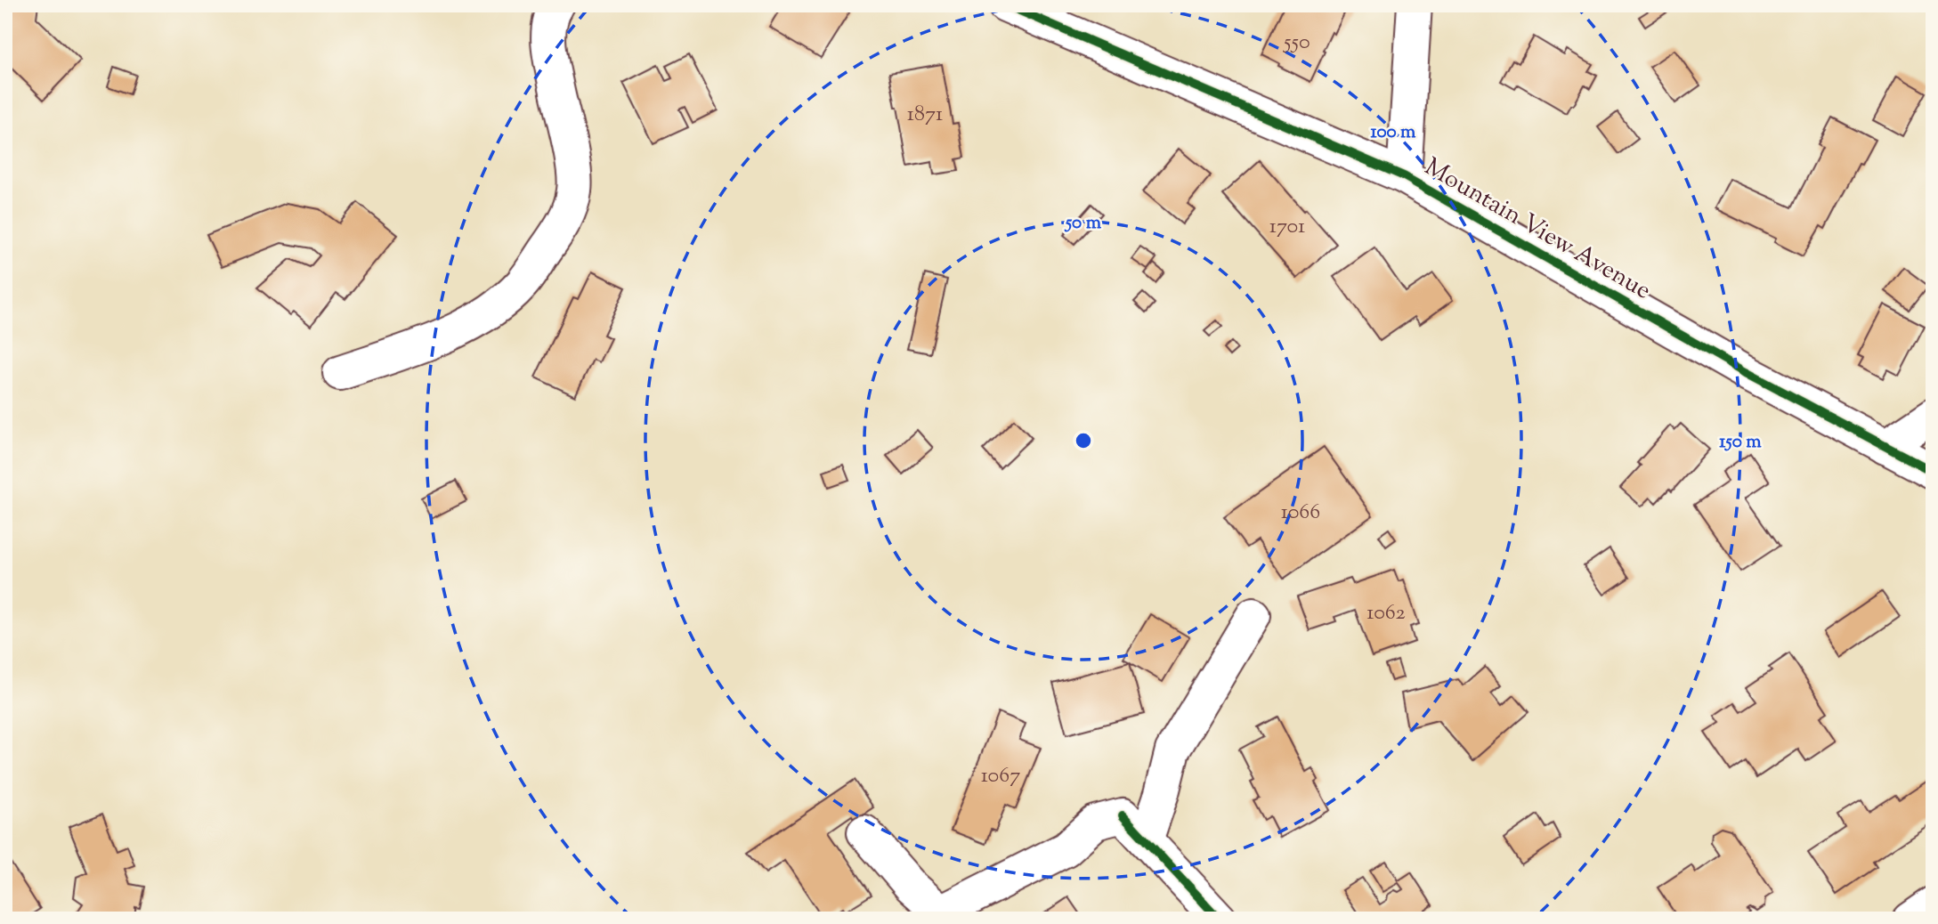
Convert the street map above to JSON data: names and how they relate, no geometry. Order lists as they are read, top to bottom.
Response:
{
  "streets": {
    "street": ["Mountain View Avenue"]
  },
  "house_numbers": [
    "550",
    "1871",
    "1701",
    "1066",
    "1062",
    "1067"
  ],
  "rings": ["100 m", "50 m", "150 m"]
}
